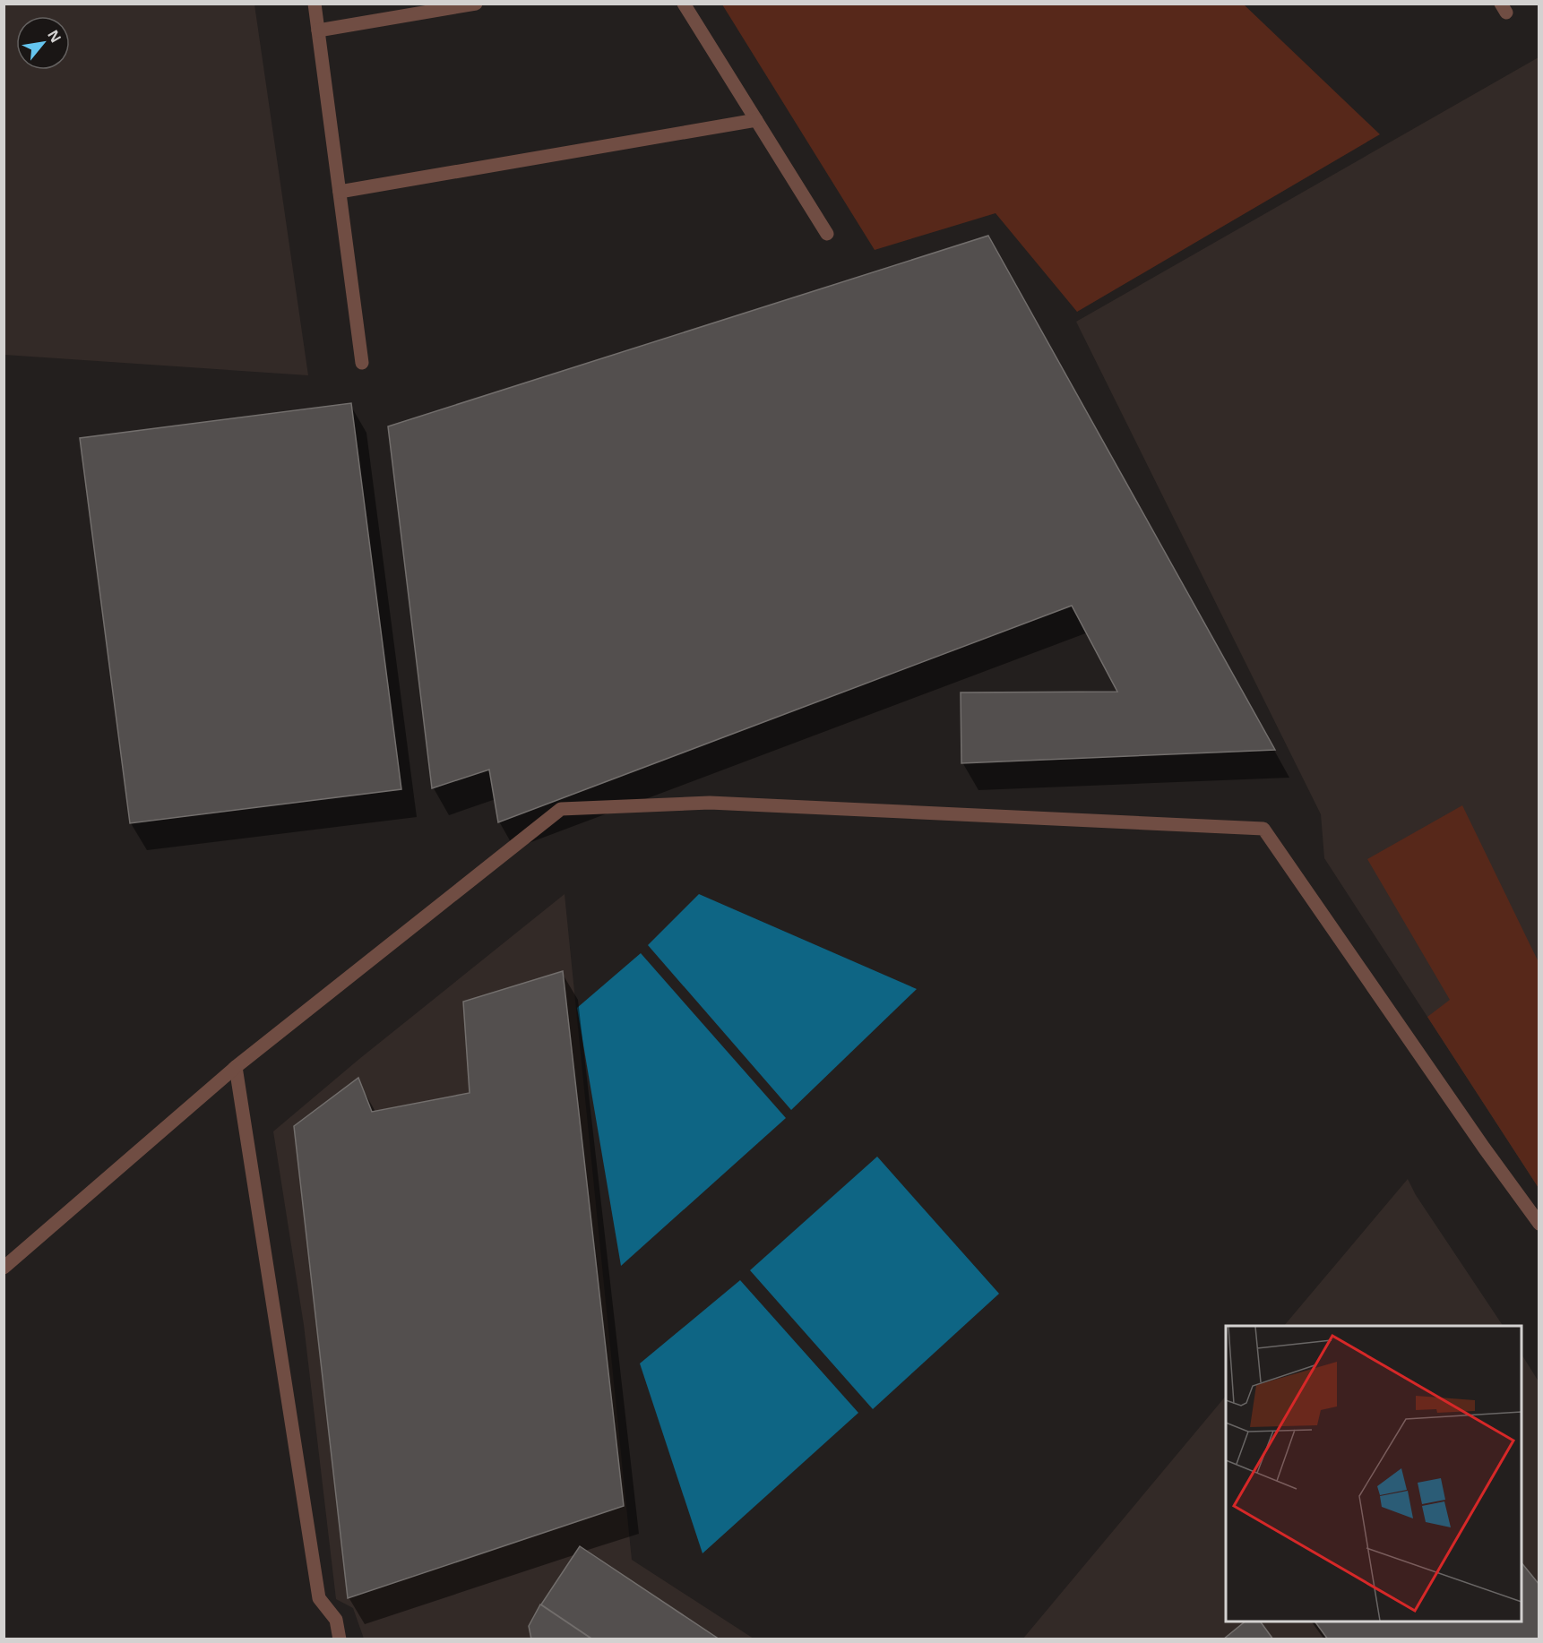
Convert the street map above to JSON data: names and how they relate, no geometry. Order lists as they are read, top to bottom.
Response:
{
  "north": "top right"
}
